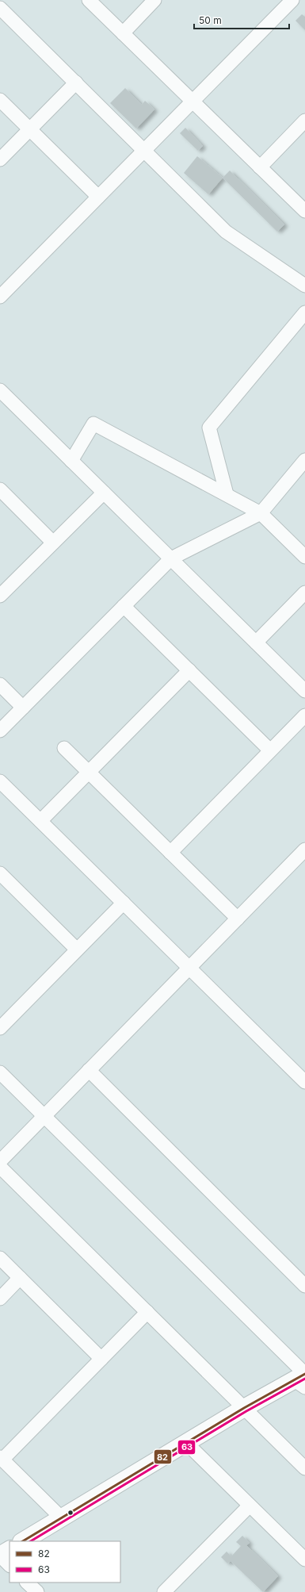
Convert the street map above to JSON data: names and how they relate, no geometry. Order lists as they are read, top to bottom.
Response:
{
  "lines": ["transit line 82", "transit line 63"],
  "legend": ["82", "63"],
  "scale_bar": "50 m"
}
